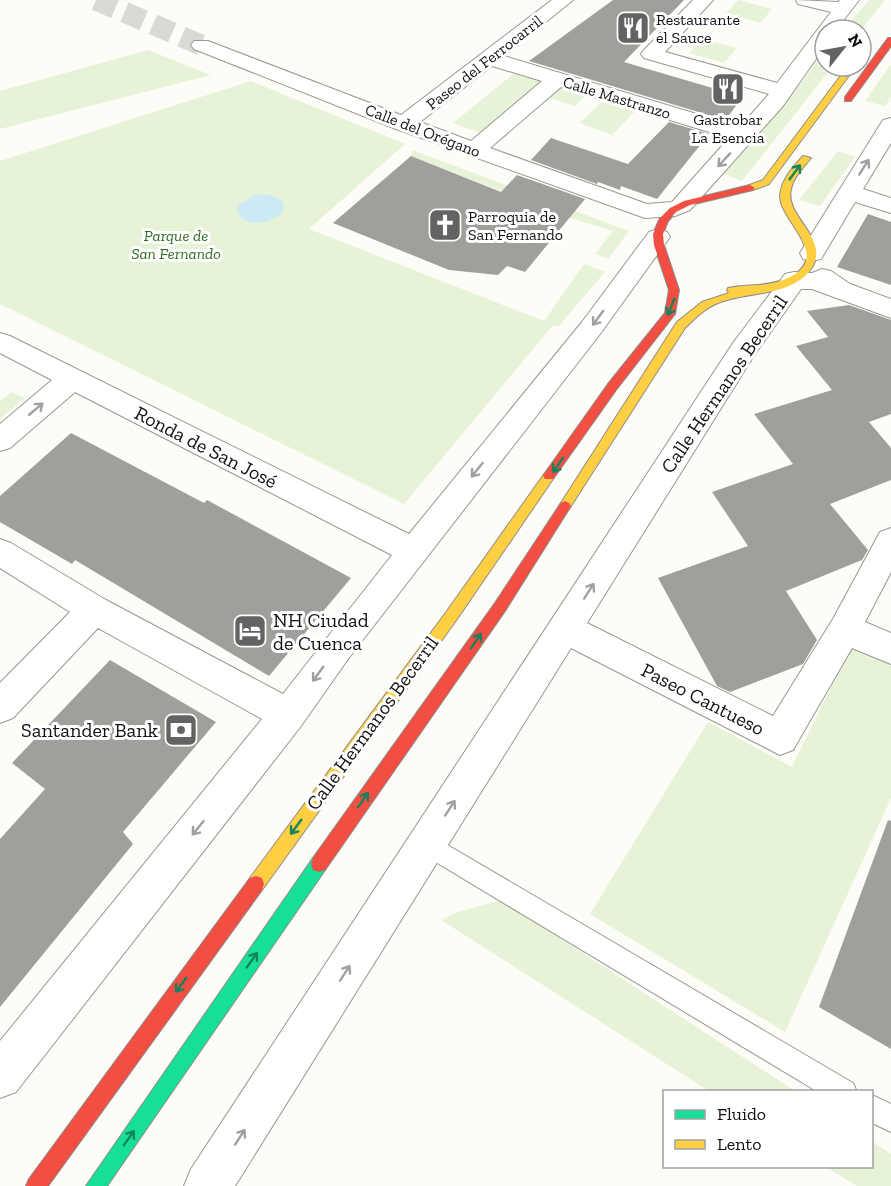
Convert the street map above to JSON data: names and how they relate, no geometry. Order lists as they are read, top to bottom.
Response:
{
  "streets": {
    "main road": ["Calle Hermanos Becerril"],
    "street": [
      "Paseo del Ferrocarril",
      "Calle Mastranzo",
      "Calle del Orégano",
      "Ronda de San José",
      "Paseo Cantueso"
    ]
  },
  "crossings": [
    ["Paseo del Ferrocarril", "Calle Mastranzo"],
    ["Paseo del Ferrocarril", "Calle del Orégano"],
    ["Calle del Orégano", "Calle Hermanos Becerril"],
    ["Calle Hermanos Becerril", "Paseo Cantueso"]
  ],
  "parks": ["Parque de San Fernando"],
  "places": {
    "restaurant": ["Restaurante el Sauce", "Gastrobar La Esencia"],
    "church": ["Parroquia de San Fernando"],
    "hotel": ["NH Ciudad de Cuenca"],
    "bank": ["Santander Bank"]
  },
  "legend": ["Fluido", "Lento"],
  "north": "top right"
}
